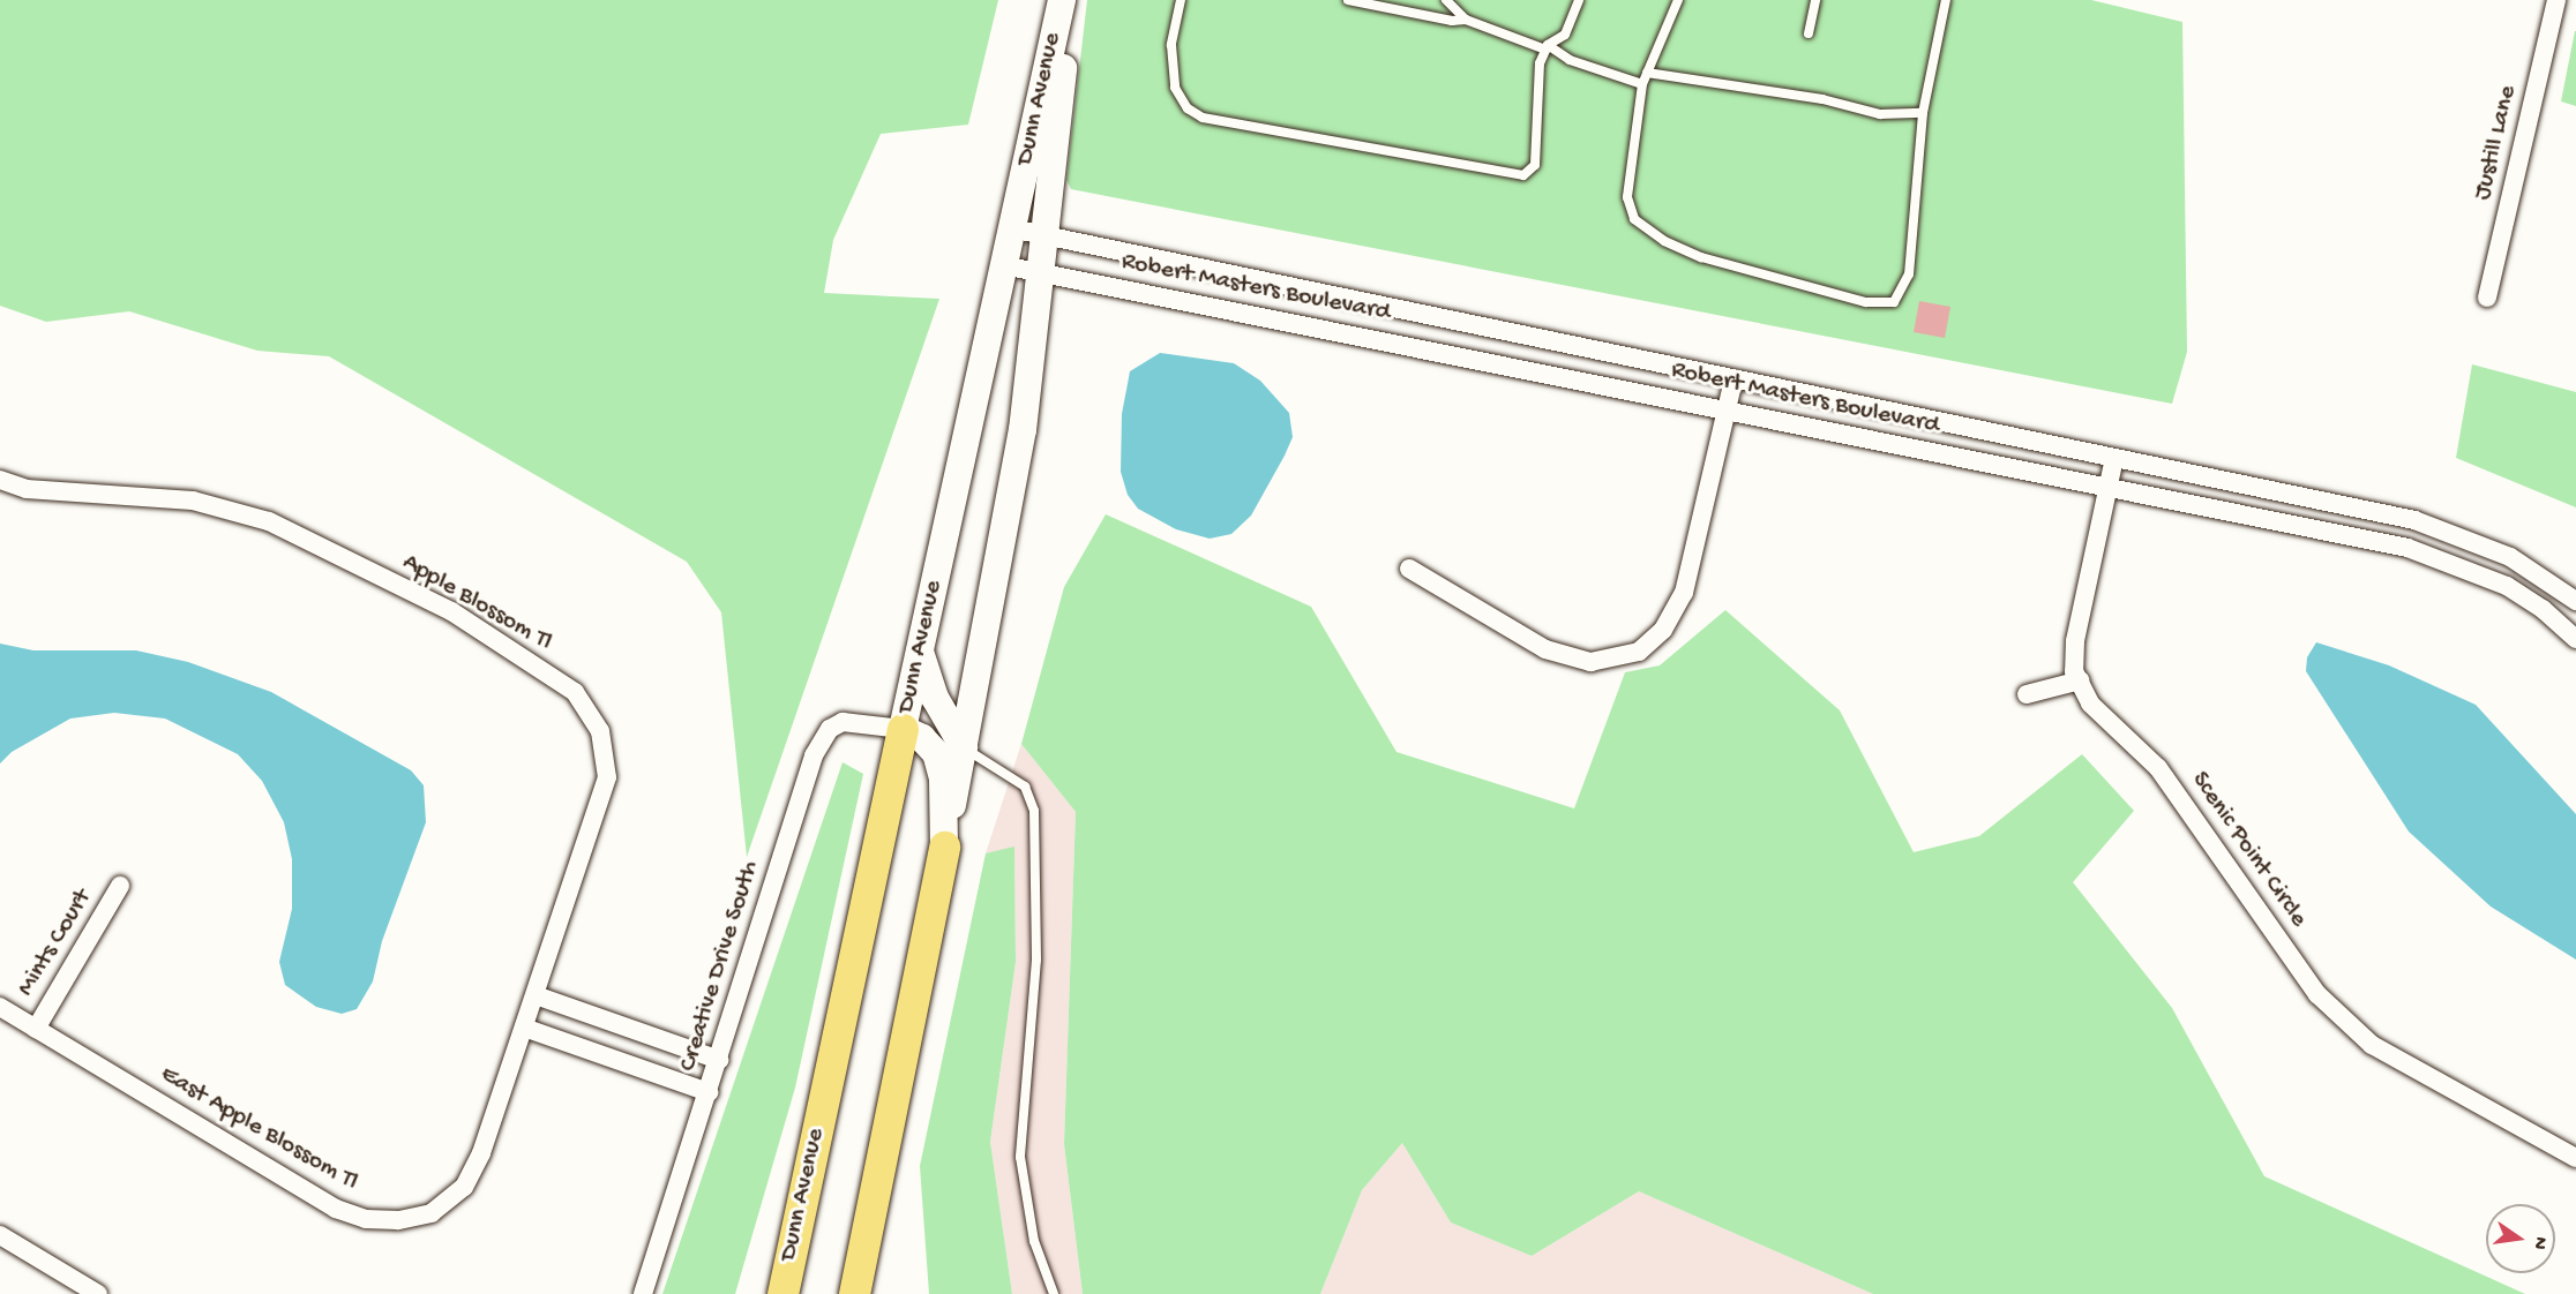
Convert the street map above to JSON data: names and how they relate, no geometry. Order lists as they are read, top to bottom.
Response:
{
  "streets": {
    "main road": ["Dunn Avenue"],
    "street": [
      "Justill Lane",
      "Robert Masters Boulevard",
      "Apple Blossom Tl",
      "Scenic Point Circle",
      "Mints Court",
      "Creative Drive South",
      "East Apple Blossom Tl"
    ]
  },
  "crossings": [
    ["Dunn Avenue", "Robert Masters Boulevard"],
    ["Dunn Avenue", "Creative Drive South"],
    ["Robert Masters Boulevard", "Scenic Point Circle"],
    ["Apple Blossom Tl", "East Apple Blossom Tl"],
    ["Mints Court", "East Apple Blossom Tl"]
  ],
  "north": "right"
}
